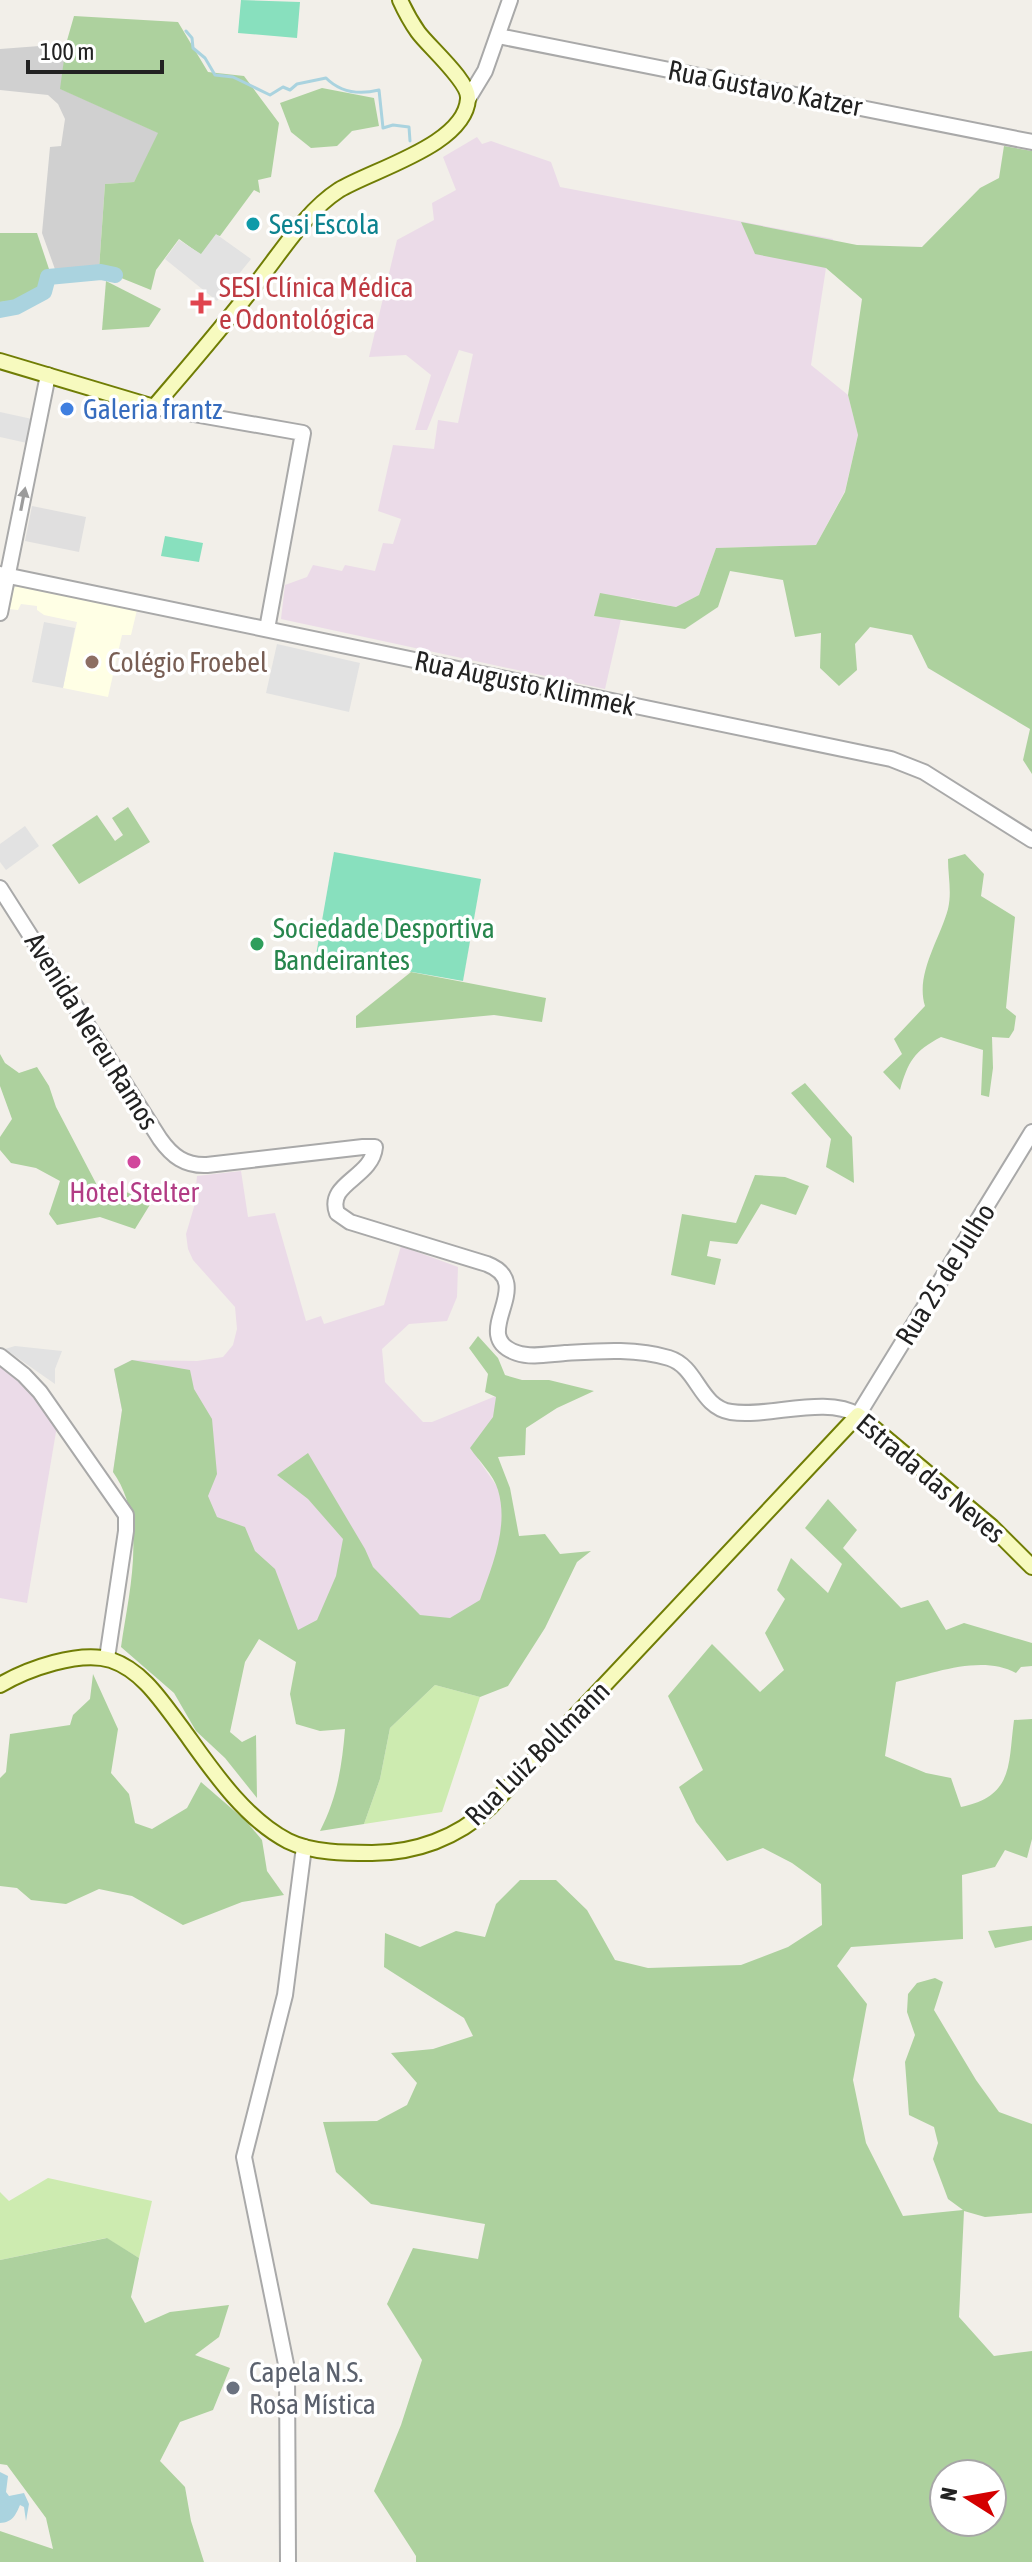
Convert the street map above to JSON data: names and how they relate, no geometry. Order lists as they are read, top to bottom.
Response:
{
  "streets": {
    "main road": ["Estrada das Neves", "Rua Luiz Bollmann"],
    "street": [
      "Rua Gustavo Katzer",
      "Rua Augusto Klimmek",
      "Avenida Nereu Ramos",
      "Rua 25 de Julho"
    ]
  },
  "crossings": [
    ["Avenida Nereu Ramos", "Estrada das Neves"],
    ["Rua 25 de Julho", "Estrada das Neves"],
    ["Rua 25 de Julho", "Rua Luiz Bollmann"],
    ["Estrada das Neves", "Rua Luiz Bollmann"]
  ],
  "places": {
    "other": [
      "Sesi Escola",
      "Galeria frantz",
      "Colégio Froebel",
      "Sociedade Desportiva Bandeirantes",
      "Hotel Stelter",
      "Capela N.S. Rosa Mística"
    ],
    "health": ["SESI Clínica Médica e Odontológica"]
  },
  "scale_bar": "100 m",
  "north": "left"
}
